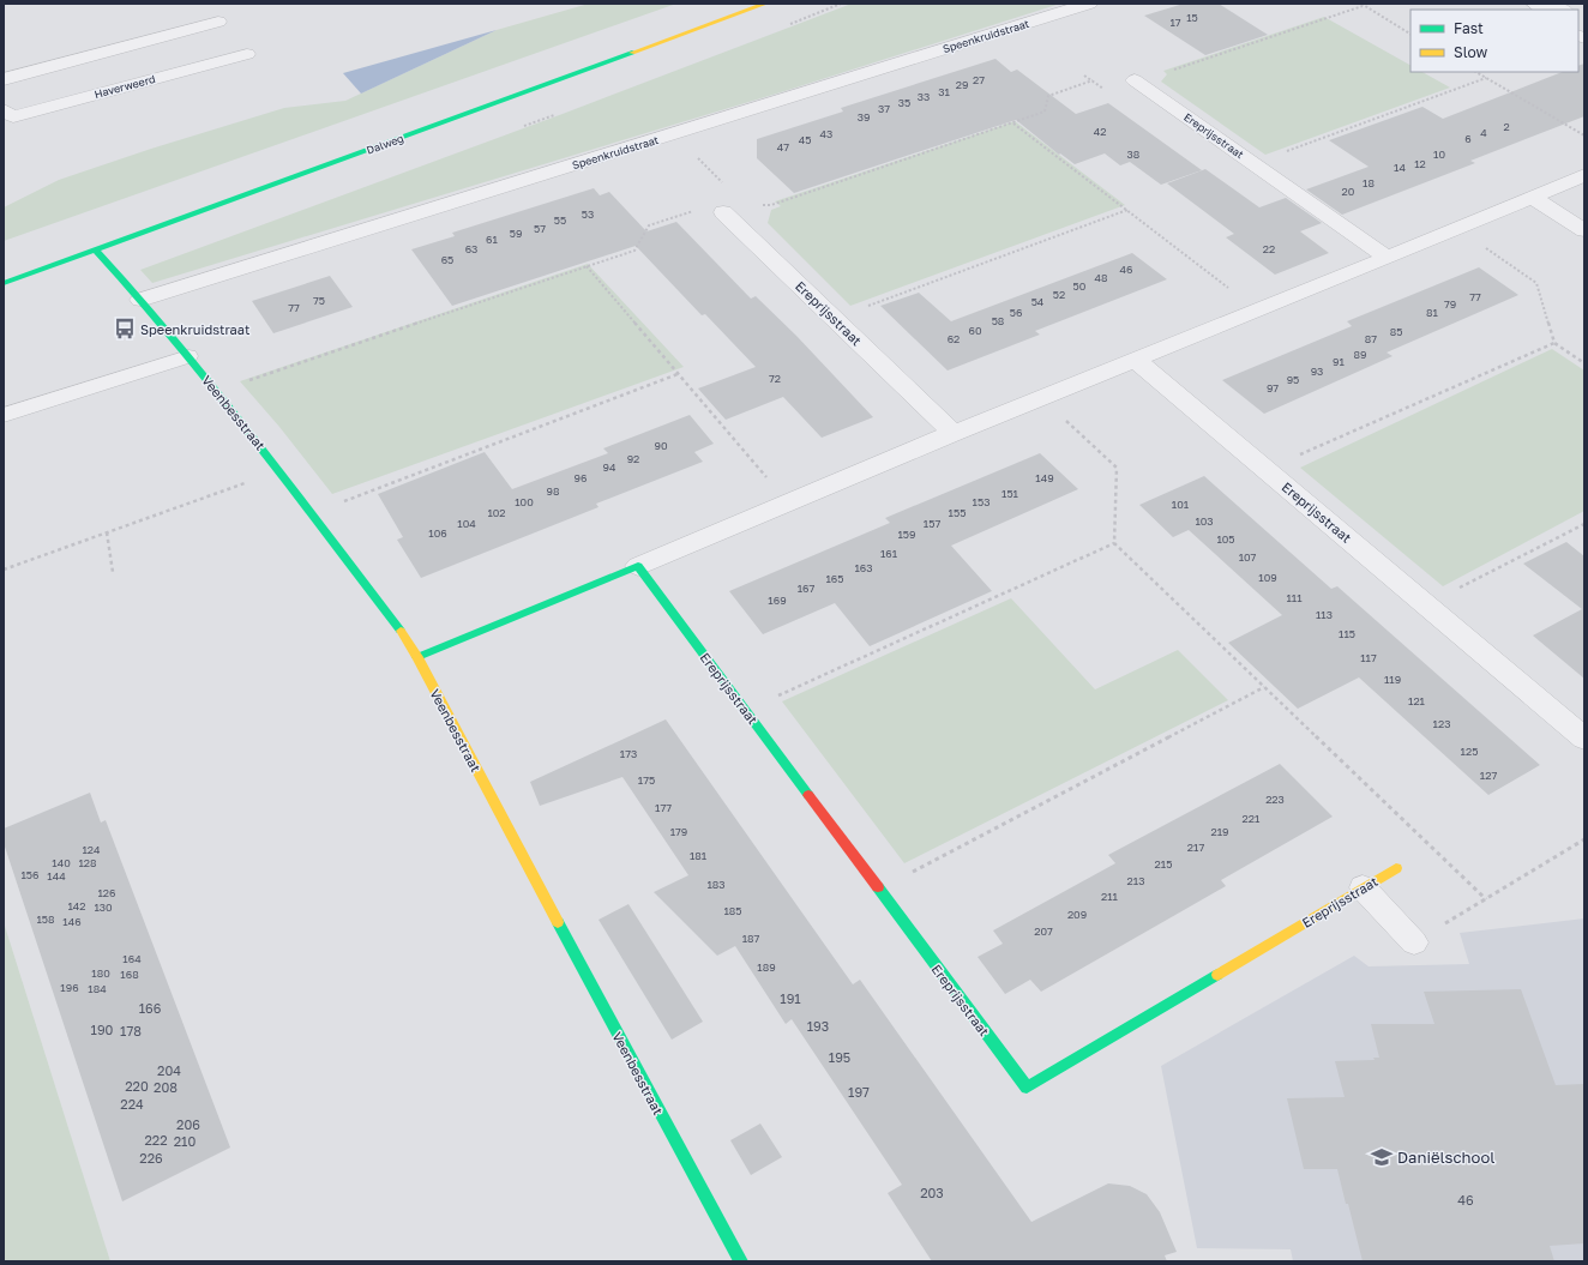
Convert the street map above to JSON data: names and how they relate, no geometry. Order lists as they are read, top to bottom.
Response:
{
  "streets": {
    "street": [
      "Speenkruidstraat",
      "Haverweerd",
      "Ereprijsstraat",
      "Dalweg",
      "Veenbesstraat"
    ]
  },
  "crossings": [
    ["Speenkruidstraat", "Veenbesstraat"],
    ["Dalweg", "Veenbesstraat"]
  ],
  "places": {
    "bus stop": ["Speenkruidstraat"],
    "school or university": ["Daniëlschool"]
  },
  "house_numbers": [
    "15",
    "17",
    "27",
    "29",
    "31",
    "33",
    "35",
    "37",
    "39",
    "2",
    "42",
    "4",
    "43",
    "6",
    "45",
    "47",
    "38",
    "10",
    "12",
    "14",
    "18",
    "20",
    "53",
    "55",
    "57",
    "59",
    "61",
    "63",
    "22",
    "65",
    "46",
    "48",
    "50",
    "52",
    "77",
    "75",
    "54",
    "79",
    "77",
    "56",
    "81",
    "58",
    "60",
    "85",
    "62",
    "87",
    "89",
    "91",
    "93",
    "72",
    "95",
    "97",
    "90",
    "92",
    "94",
    "96",
    "149",
    "98",
    "151",
    "100",
    "153",
    "101",
    "102",
    "155",
    "103",
    "104",
    "157",
    "106",
    "159",
    "105",
    "161",
    "107",
    "163",
    "109",
    "165",
    "167",
    "111",
    "169",
    "113",
    "115",
    "117",
    "119",
    "121",
    "123",
    "125",
    "173",
    "127",
    "175",
    "223",
    "177",
    "221",
    "179",
    "219",
    "217",
    "124",
    "181",
    "140",
    "128",
    "215",
    "156",
    "144",
    "213",
    "183",
    "126",
    "211",
    "142",
    "130",
    "185",
    "209",
    "158",
    "146",
    "207",
    "187",
    "164",
    "189",
    "180",
    "168",
    "196",
    "184",
    "191",
    "166",
    "193",
    "190",
    "178",
    "195",
    "204",
    "220",
    "208",
    "197",
    "224",
    "206",
    "222",
    "210",
    "226",
    "203",
    "46"
  ],
  "legend": ["Fast", "Slow"]
}
